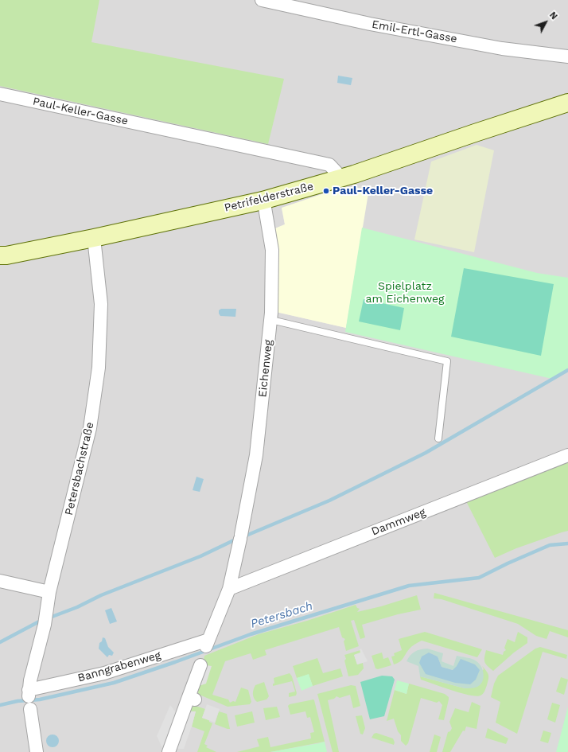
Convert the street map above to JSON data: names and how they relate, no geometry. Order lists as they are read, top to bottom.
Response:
{
  "streets": {
    "main road": ["Petrifelderstraße"],
    "street": [
      "Emil-Ertl-Gasse",
      "Paul-Keller-Gasse",
      "Eichenweg",
      "Petersbachstraße",
      "Dammweg",
      "Banngrabenweg"
    ]
  },
  "crossings": [
    ["Paul-Keller-Gasse", "Petrifelderstraße"],
    ["Petrifelderstraße", "Eichenweg"],
    ["Petrifelderstraße", "Petersbachstraße"],
    ["Eichenweg", "Dammweg"],
    ["Eichenweg", "Banngrabenweg"],
    ["Petersbachstraße", "Banngrabenweg"]
  ],
  "water": ["Petersbach"],
  "parks": ["Spielplatz am Eichenweg"],
  "places": ["Paul-Keller-Gasse"],
  "north": "top right"
}
